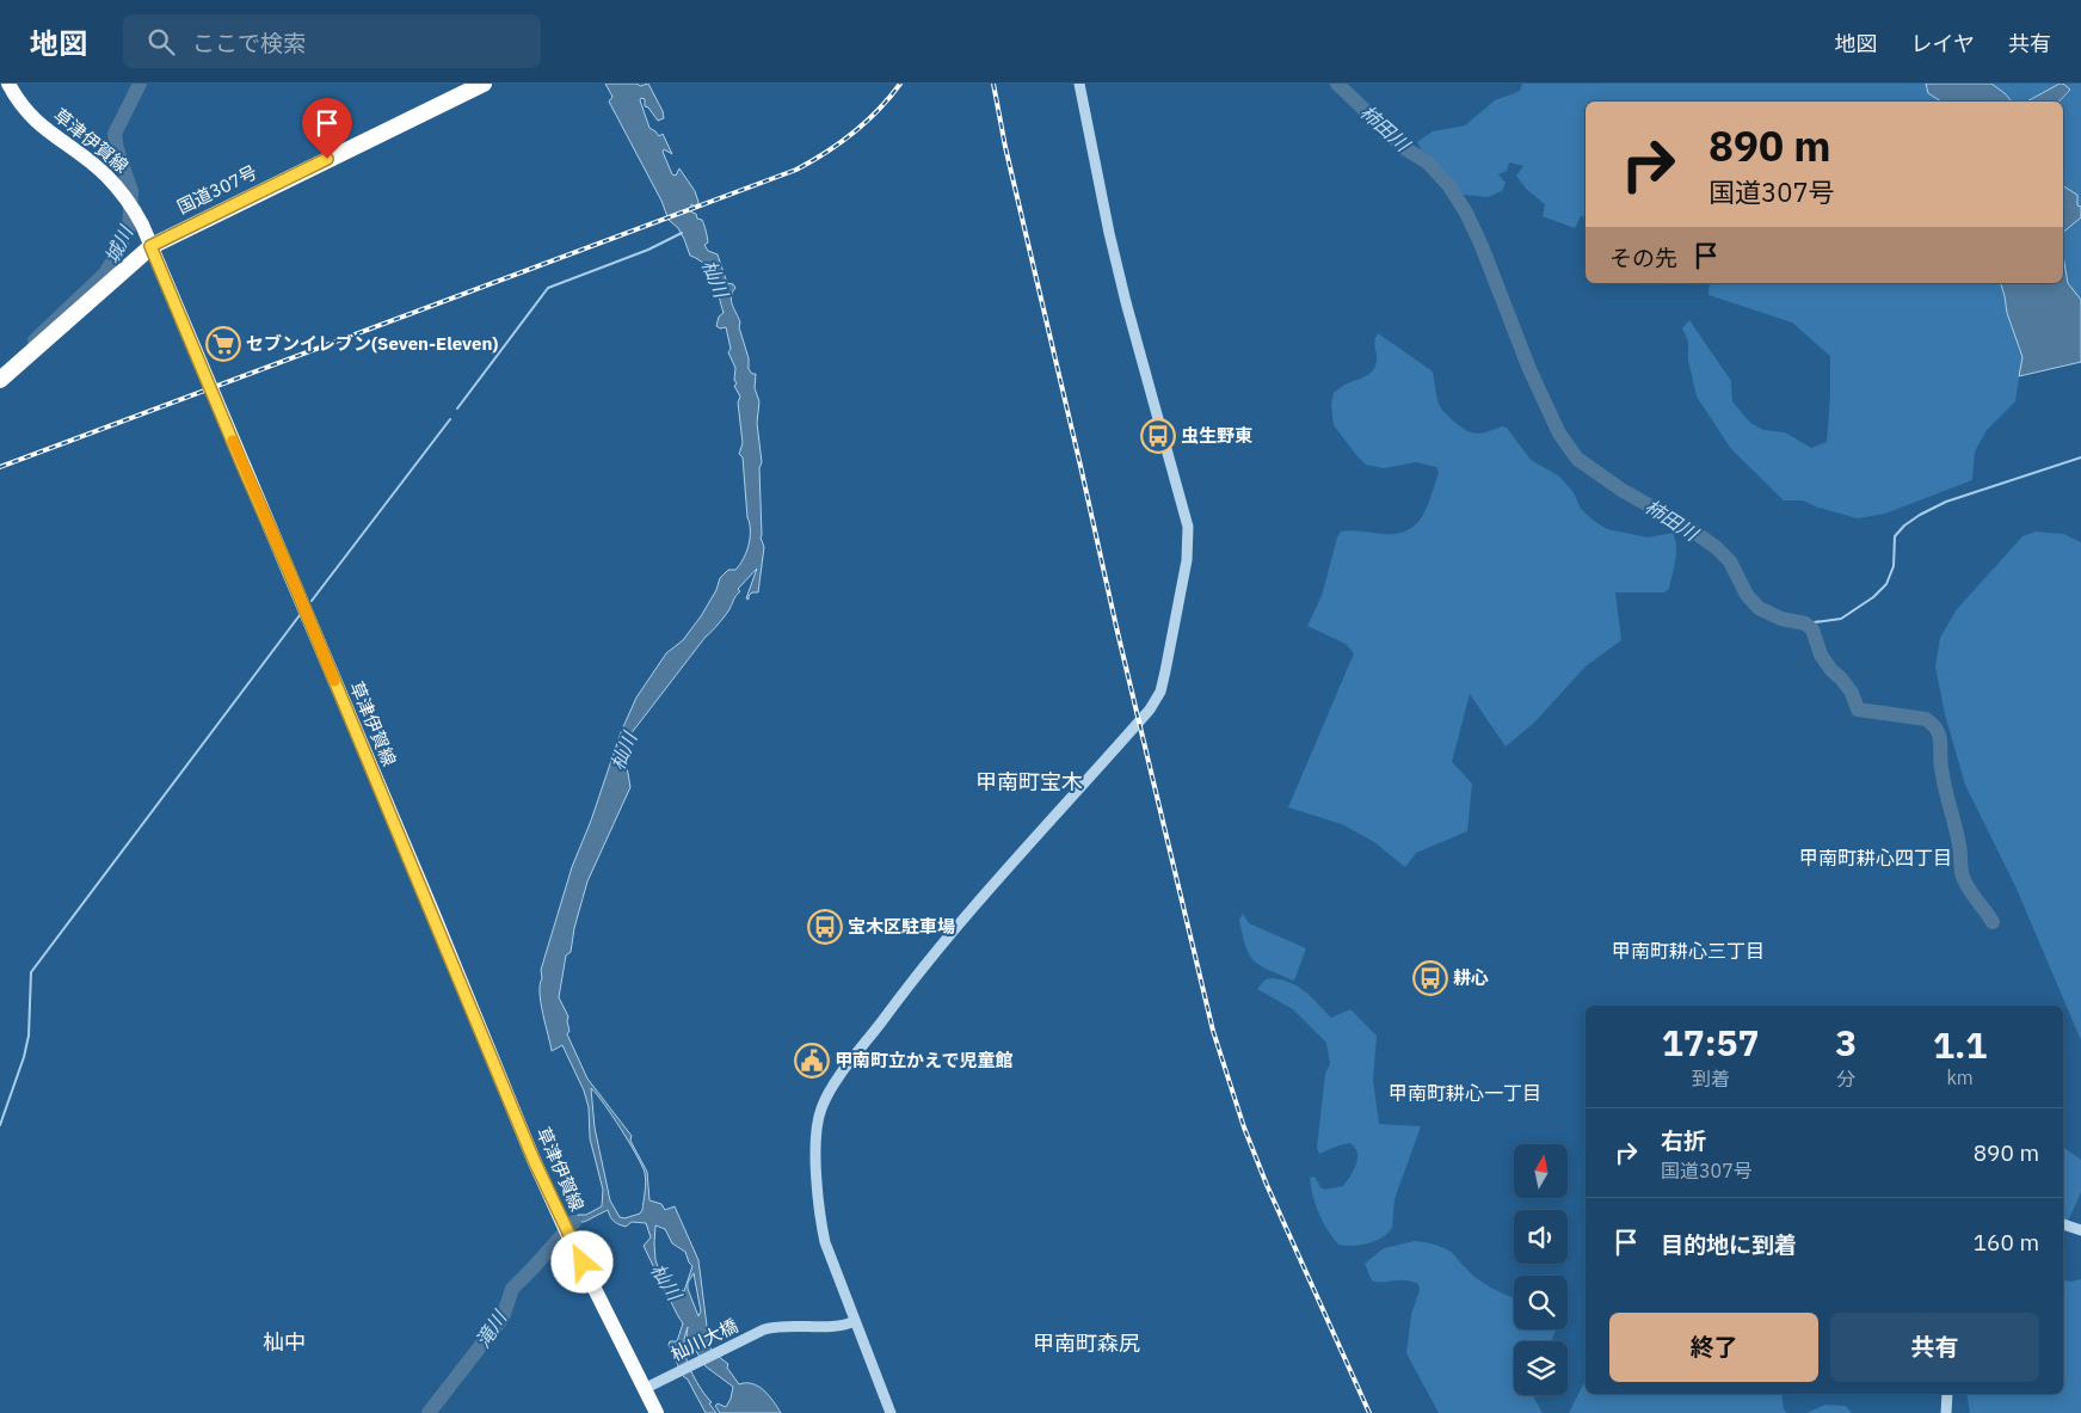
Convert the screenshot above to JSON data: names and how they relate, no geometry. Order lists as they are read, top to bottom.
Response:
{
  "streets": {
    "highway": ["国道307号"],
    "main road": ["草津伊賀線"],
    "street": ["杣川大橋"]
  },
  "crossings": [
    ["草津伊賀線", "国道307号"],
    ["草津伊賀線", "杣川大橋"]
  ],
  "districts": [
    "甲南町宝木",
    "甲南町耕心四丁目",
    "甲南町耕心三丁目",
    "甲南町耕心一丁目",
    "杣中",
    "甲南町森尻"
  ],
  "water": [
    "柿田川",
    "城川",
    "杣川",
    "滝川"
  ],
  "places": {
    "supermarket": ["セブンイレブン(Seven-Eleven)"],
    "bus stop": ["虫生野東", "宝木区駐車場", "耕心"],
    "public building": ["甲南町立かえで児童館"]
  },
  "north": "top",
  "page": {
    "header": "地図",
    "search": "ここで検索",
    "nav": ["地図", "レイヤ", "共有"],
    "turn": ["890 m", "国道307号"],
    "then": "その先",
    "eta": [
      "17:57",
      "到着",
      "3",
      "分",
      "1.1",
      "km"
    ],
    "list": [
      {
        "name": "右折",
        "note": "国道307号",
        "value": "890 m"
      },
      {
        "name": "目的地に到着",
        "value": "160 m"
      }
    ],
    "buttons": ["終了", "共有"]
  }
}
